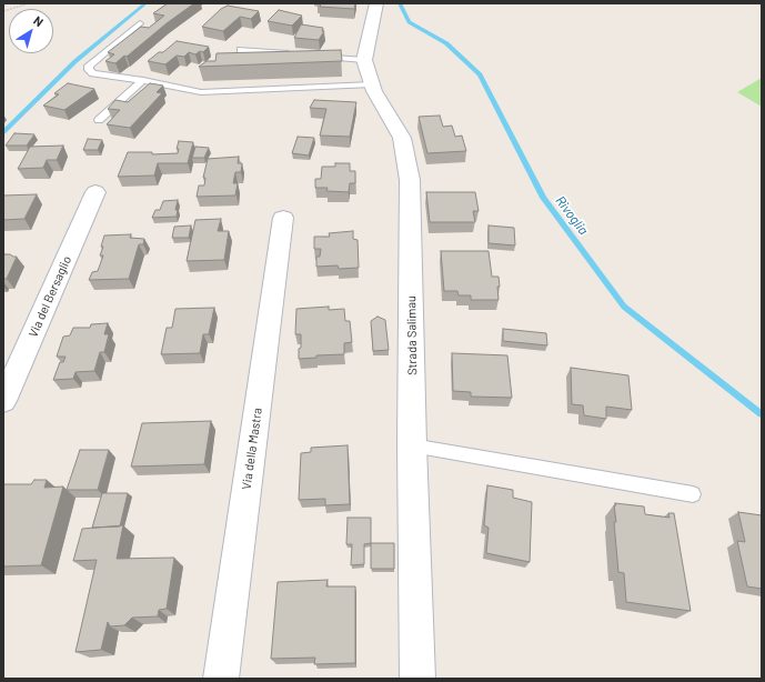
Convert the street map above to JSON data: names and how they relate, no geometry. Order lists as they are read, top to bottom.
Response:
{
  "streets": {
    "street": ["Via del Bersaglio", "Strada Salimau", "Via della Mastra"]
  },
  "water": ["Rivoglia"],
  "north": "top right"
}
